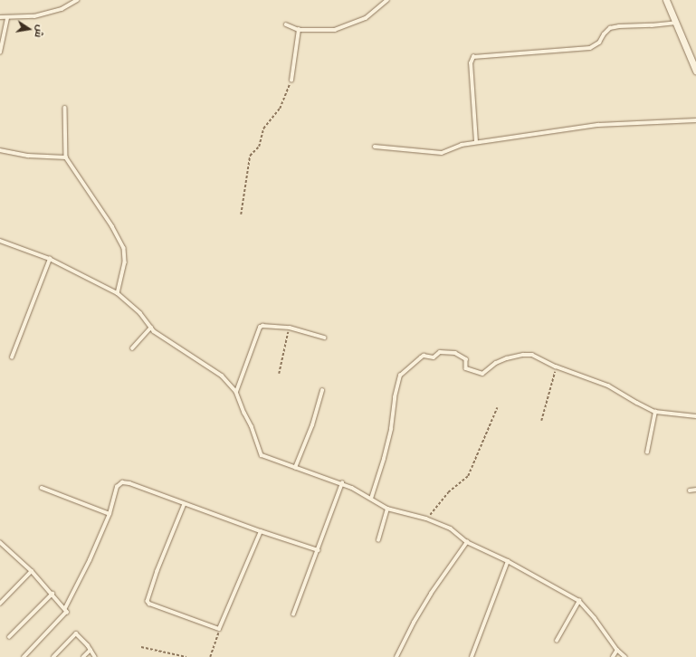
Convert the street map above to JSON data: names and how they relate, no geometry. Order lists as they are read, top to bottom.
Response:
{
  "north": "right"
}
